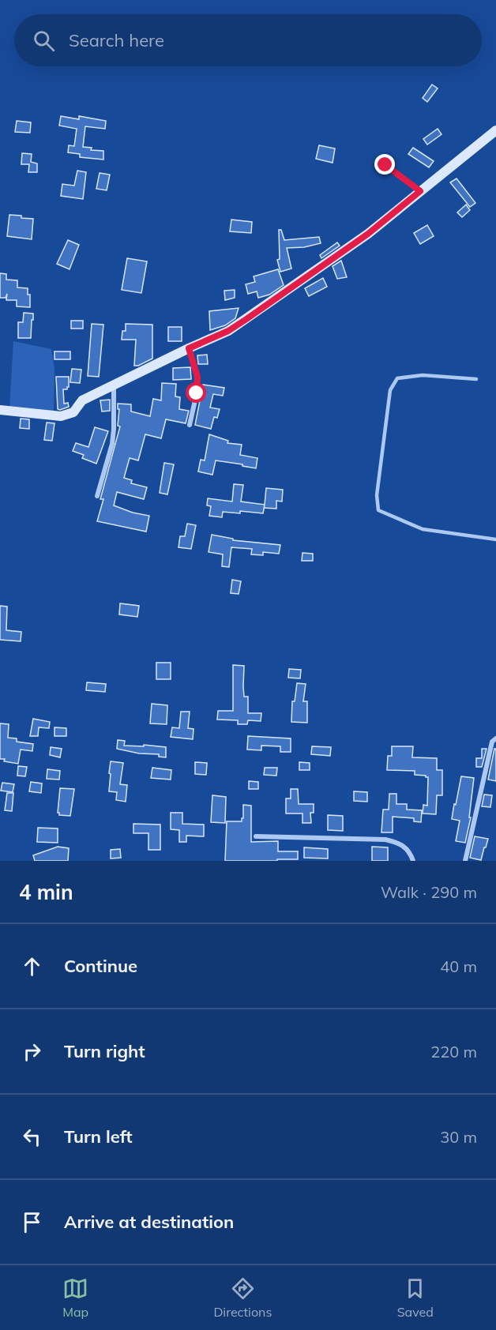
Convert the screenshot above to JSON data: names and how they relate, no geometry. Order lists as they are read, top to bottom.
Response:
{
  "page": {
    "search": "Search here",
    "heading": ["4 min", "Walk · 290 m"],
    "list": [
      ["Continue", "40 m"],
      ["Turn right", "220 m"],
      ["Turn left", "30 m"],
      "Arrive at destination"
    ],
    "nav": ["Map", "Directions", "Saved"]
  }
}
